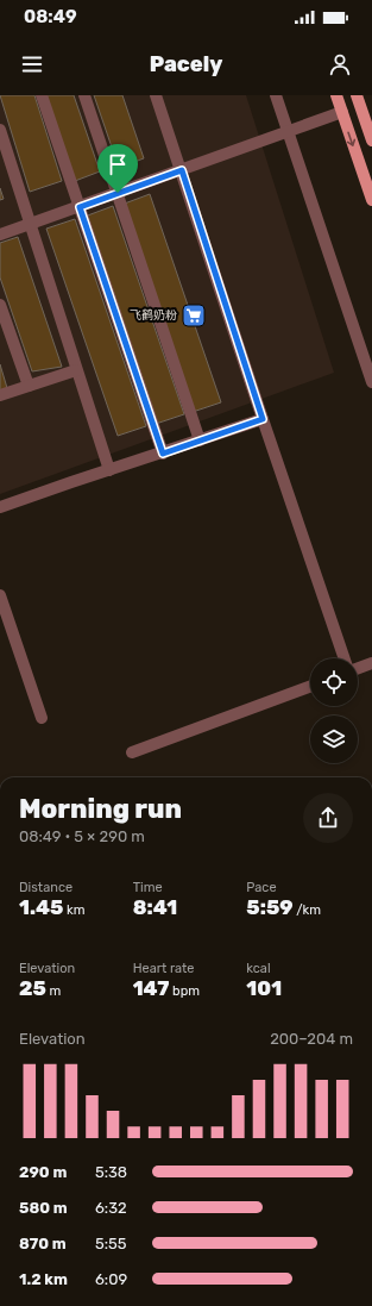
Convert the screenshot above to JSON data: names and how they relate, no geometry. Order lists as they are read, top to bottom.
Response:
{
  "places": {
    "supermarket": ["飞鹤奶粉"]
  },
  "page": {
    "status": "08:49",
    "header": "Pacely",
    "heading": ["Morning run", "08:49 · 5 × 290 m"],
    "stats": [
      ["Distance", "1.45 km"],
      ["Time", "8:41"],
      ["Pace", "5:59 /km"],
      ["Elevation", "25 m"],
      ["Heart rate", "147 bpm"],
      ["kcal", "101"]
    ],
    "chart": ["Elevation", "200–204 m"],
    "list": [
      {
        "name": "290 m",
        "note": "5:38"
      },
      {
        "name": "580 m",
        "note": "6:32"
      },
      {
        "name": "870 m",
        "note": "5:55"
      },
      {
        "name": "1.2 km",
        "note": "6:09"
      }
    ]
  }
}
